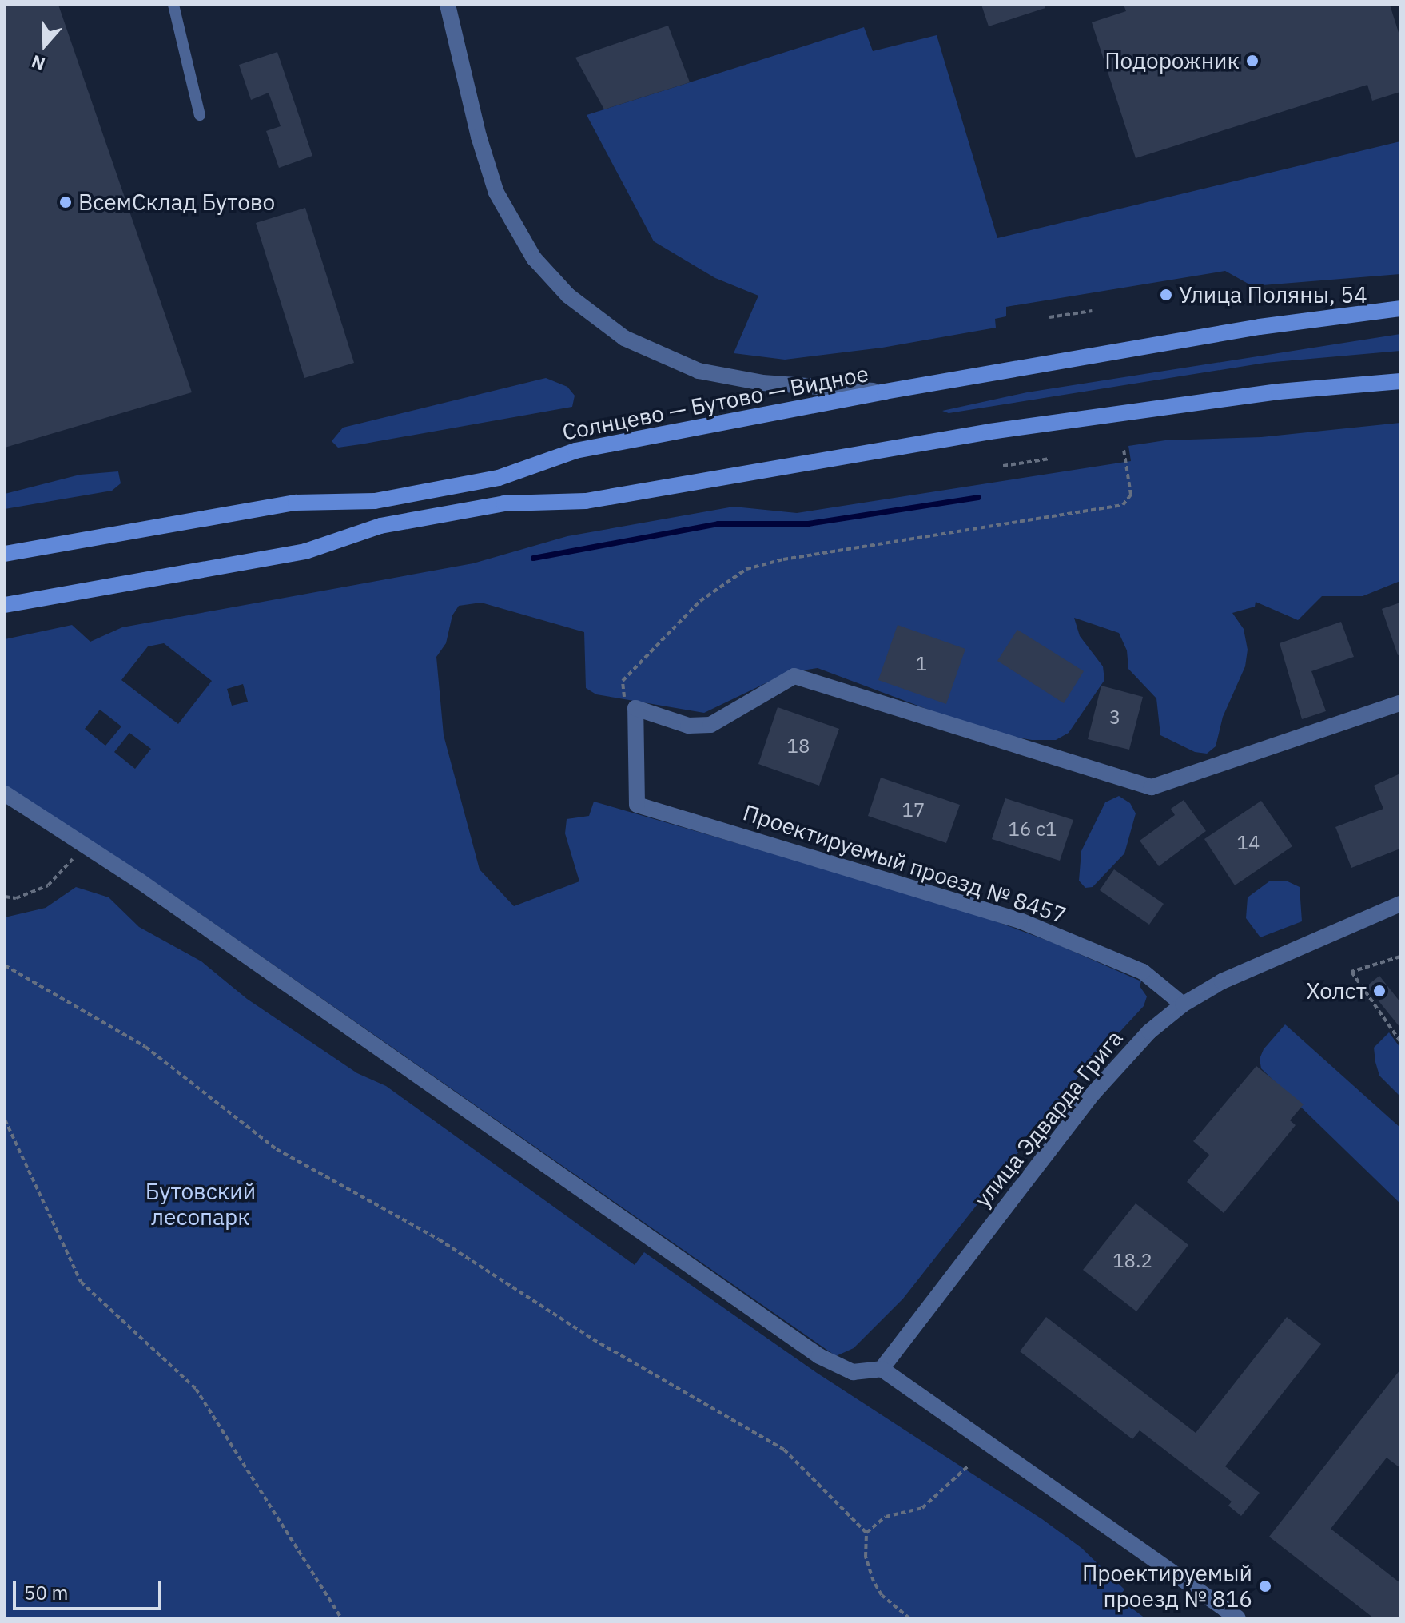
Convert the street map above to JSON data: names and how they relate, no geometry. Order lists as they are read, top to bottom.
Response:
{
  "streets": {
    "main road": ["Солнцево — Бутово — Видное"],
    "street": ["Проектируемый проезд № 8457", "улица Эдварда Грига"]
  },
  "crossings": [
    ["Проектируемый проезд № 8457", "улица Эдварда Грига"]
  ],
  "parks": ["Бутовский лесопарк"],
  "places": [
    "Подорожник",
    "ВсемСклад Бутово",
    "Улица Поляны, 54",
    "Холст",
    "Проектируемый проезд № 816"
  ],
  "house_numbers": [
    "1",
    "3",
    "18",
    "17",
    "16 с1",
    "14",
    "18.2"
  ],
  "scale_bar": "50 m",
  "north": "bottom"
}
